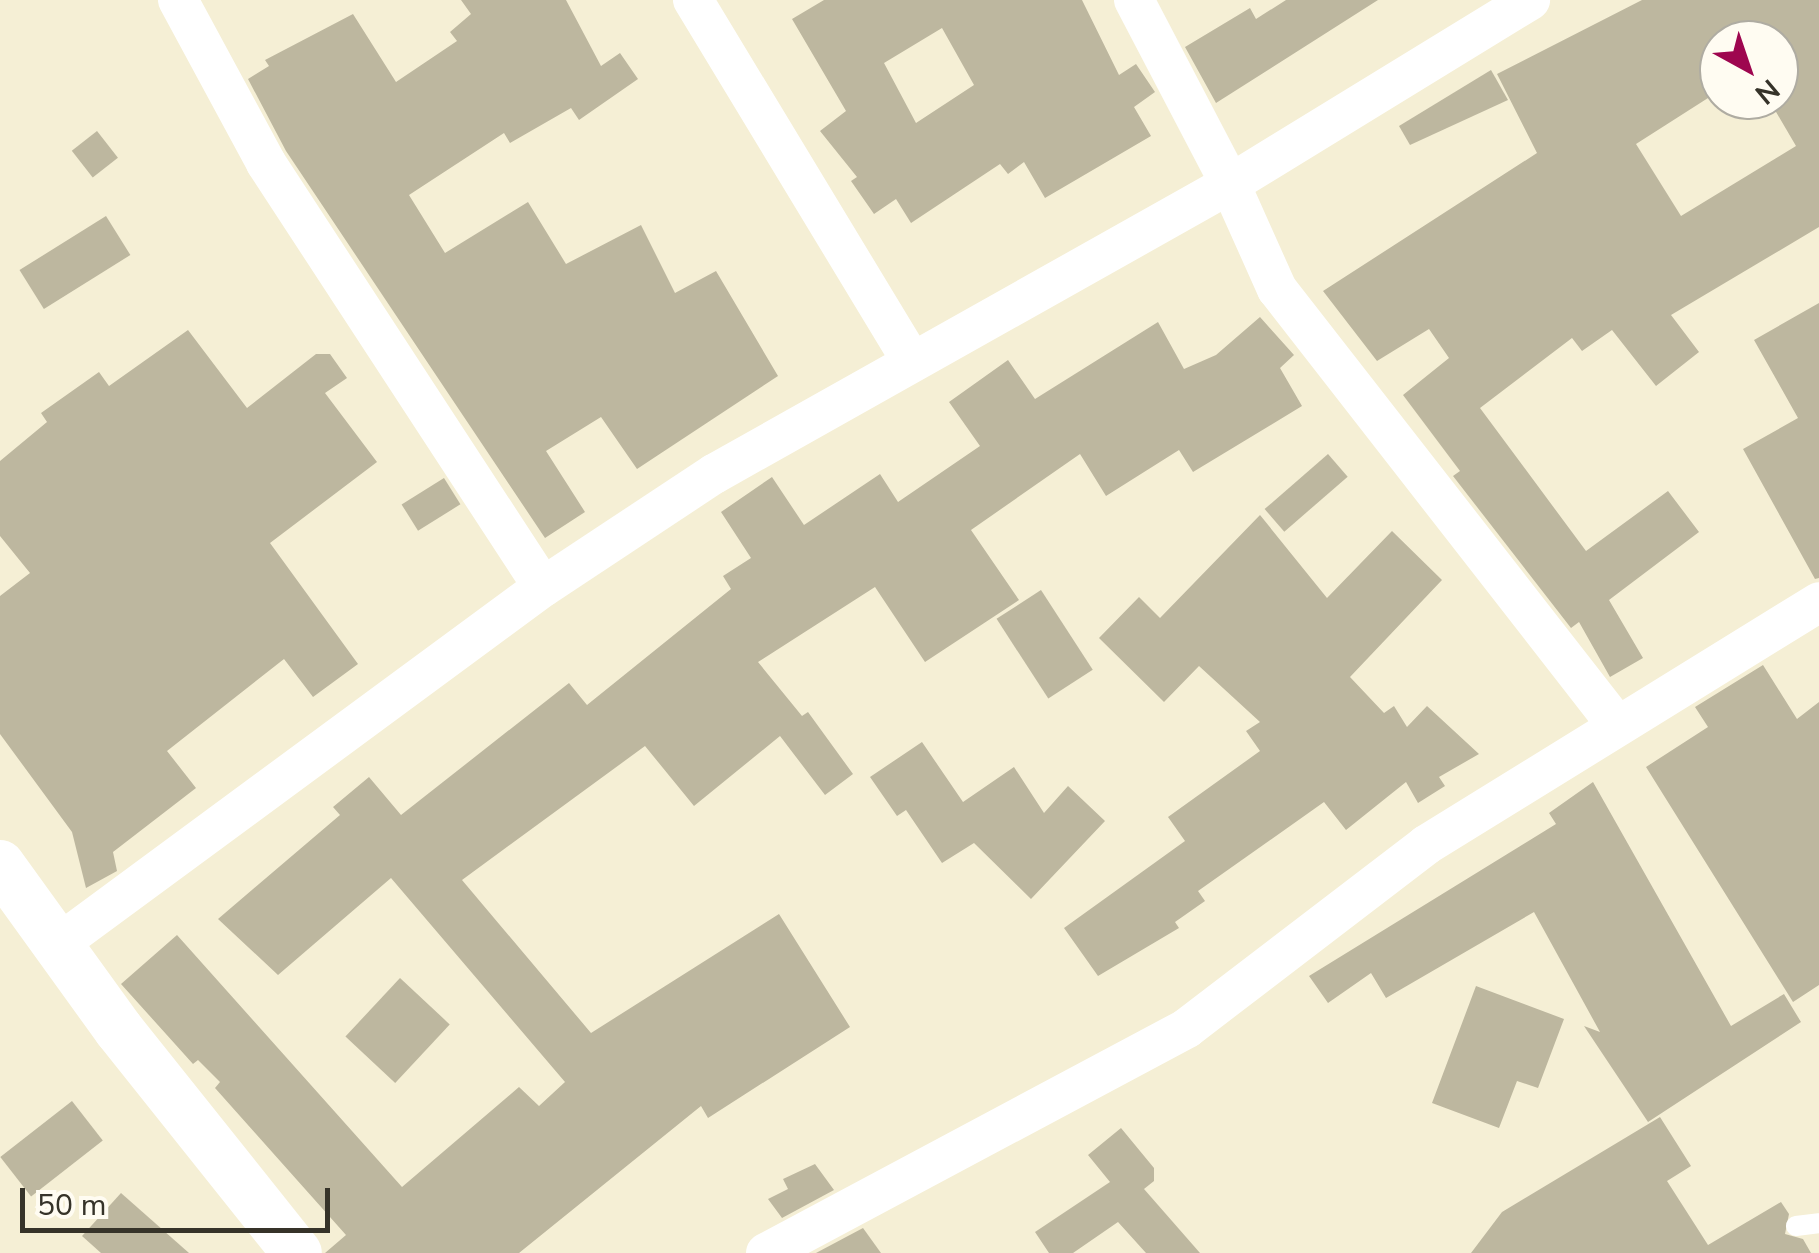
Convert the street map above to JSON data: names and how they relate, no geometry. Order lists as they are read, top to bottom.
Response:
{
  "scale_bar": "50 m",
  "north": "bottom right"
}
